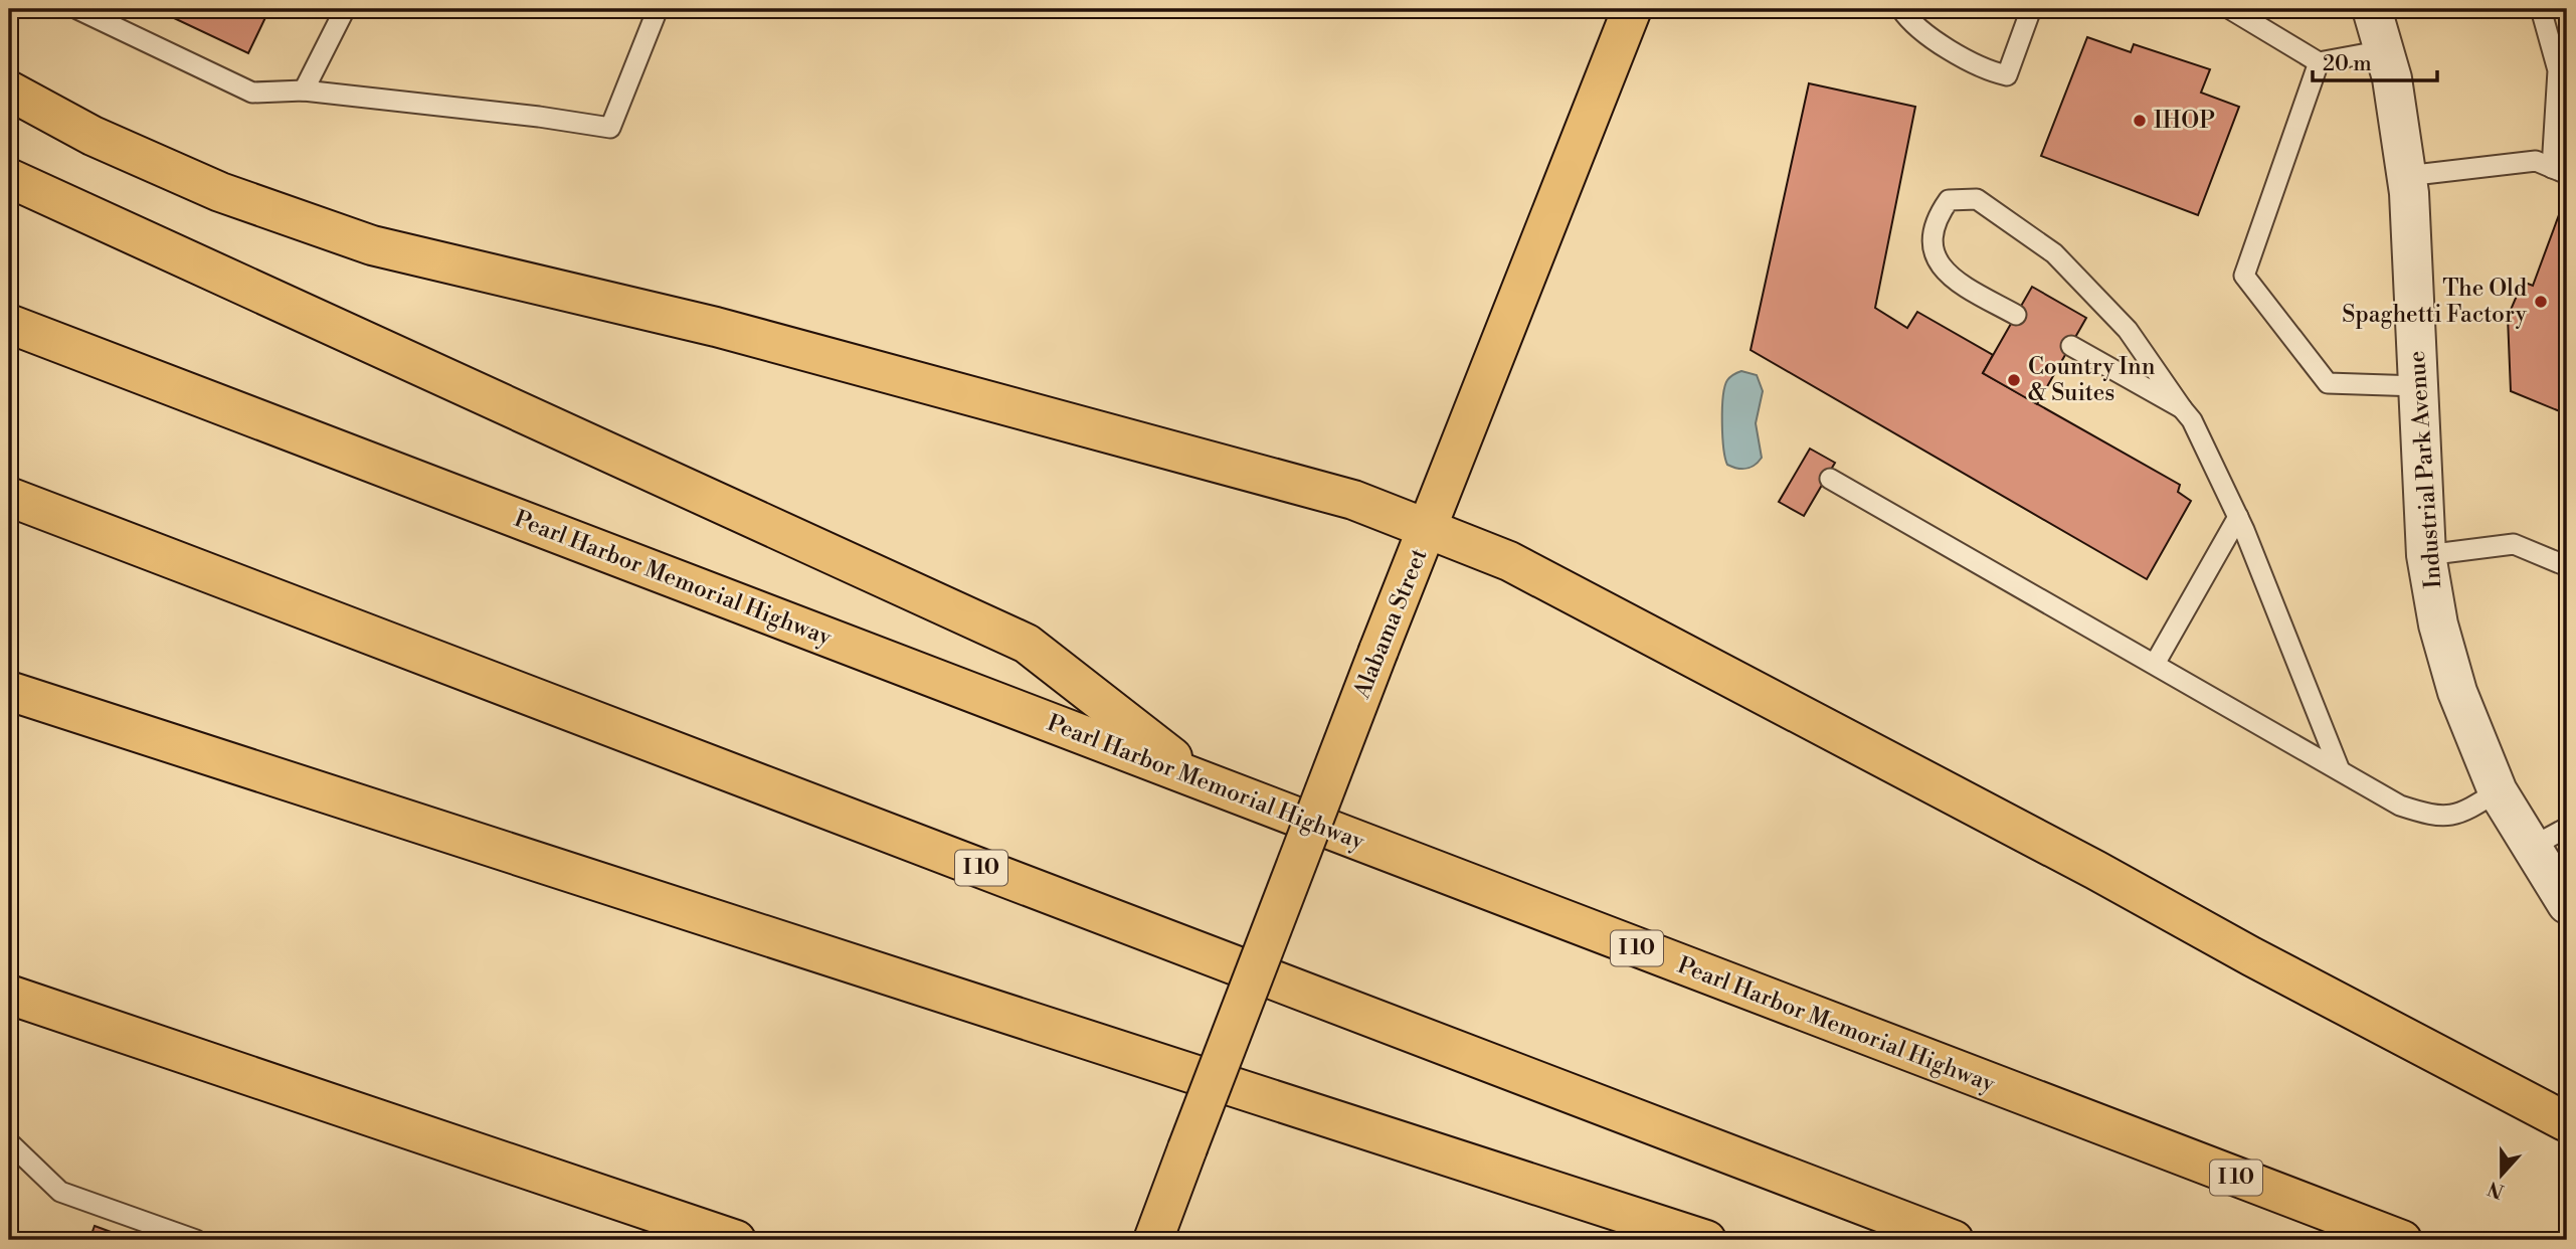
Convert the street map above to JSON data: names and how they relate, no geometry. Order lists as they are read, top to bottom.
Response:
{
  "streets": {
    "main road": ["Pearl Harbor Memorial Highway", "Alabama Street", "I 10"],
    "street": ["Industrial Park Avenue"]
  },
  "places": ["IHOP", "The Old Spaghetti Factory", "Country Inn & Suites"],
  "scale_bar": "20 m",
  "north": "bottom"
}
